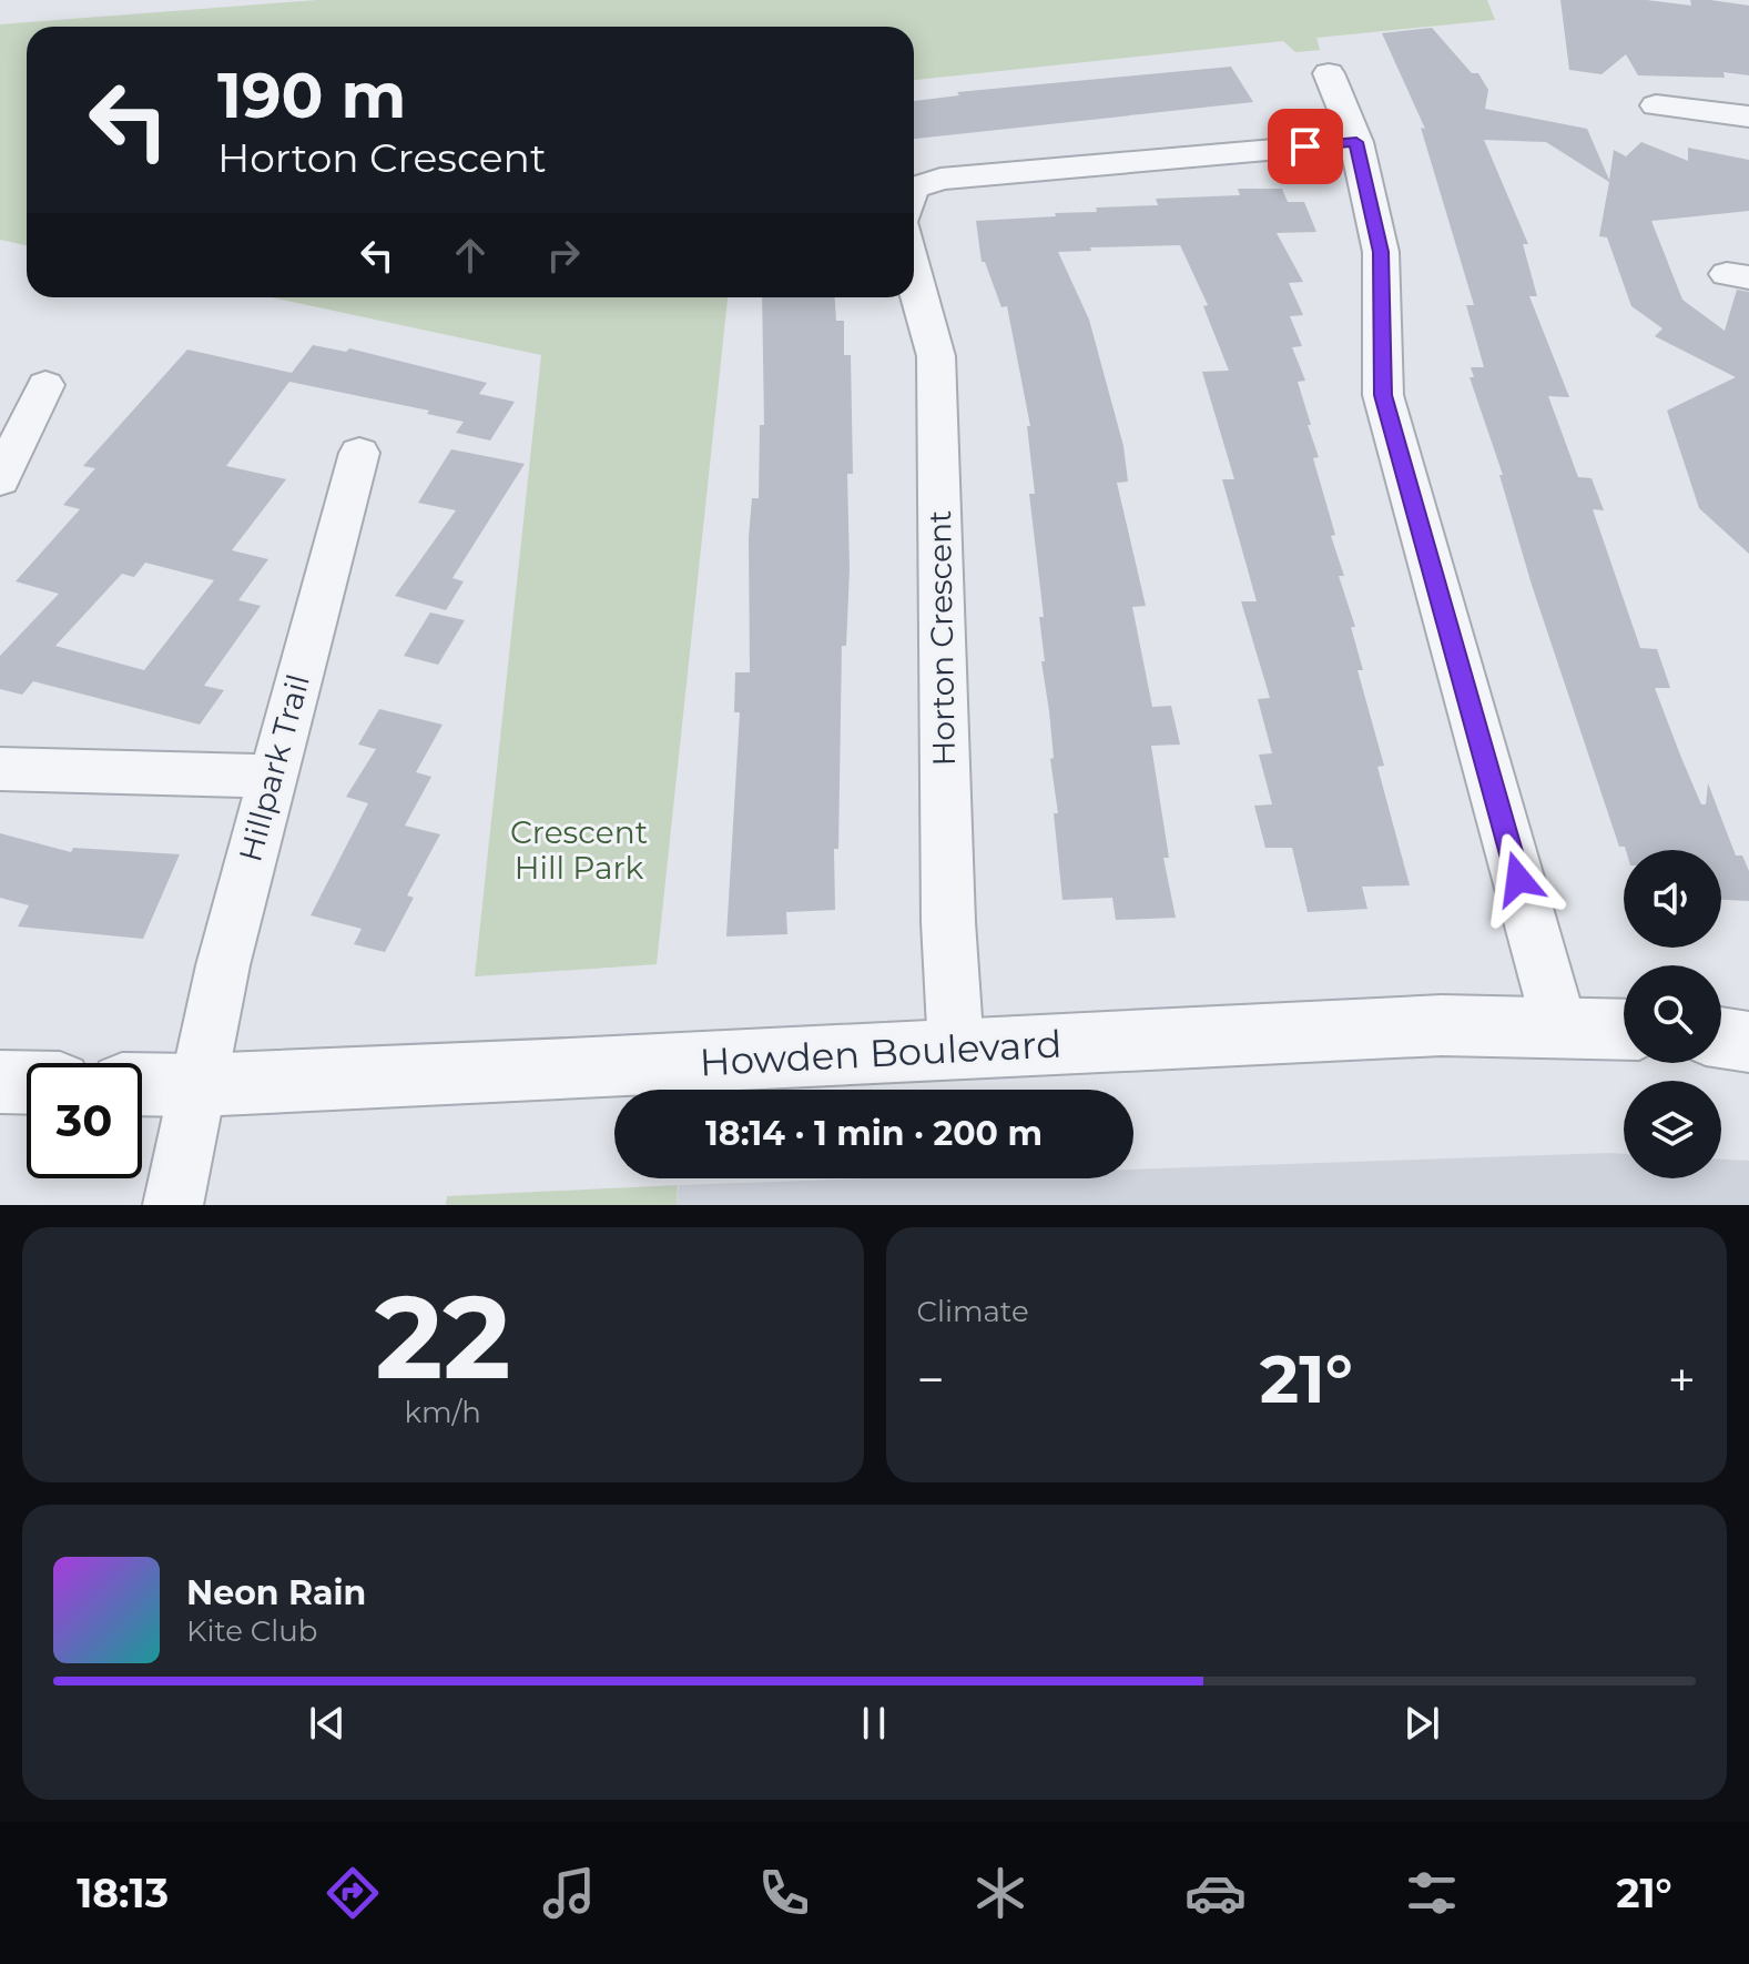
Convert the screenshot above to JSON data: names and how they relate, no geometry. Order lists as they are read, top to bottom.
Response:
{
  "streets": {
    "street": ["Horton Crescent", "Hillpark Trail", "Howden Boulevard"]
  },
  "crossings": [
    ["Horton Crescent", "Howden Boulevard"],
    ["Hillpark Trail", "Howden Boulevard"]
  ],
  "parks": ["Crescent Hill Park"],
  "page": {
    "turn": ["190 m", "Horton Crescent"],
    "limit": "30",
    "trip": "18:14 · 1 min · 200 m",
    "tile": [
      ["22", "km/h"],
      "Climate"
    ],
    "heat": ["−", "21°", "+"],
    "song": ["Neon Rain", "Kite Club"],
    "tabs": ["18:13", "21°"]
  }
}
